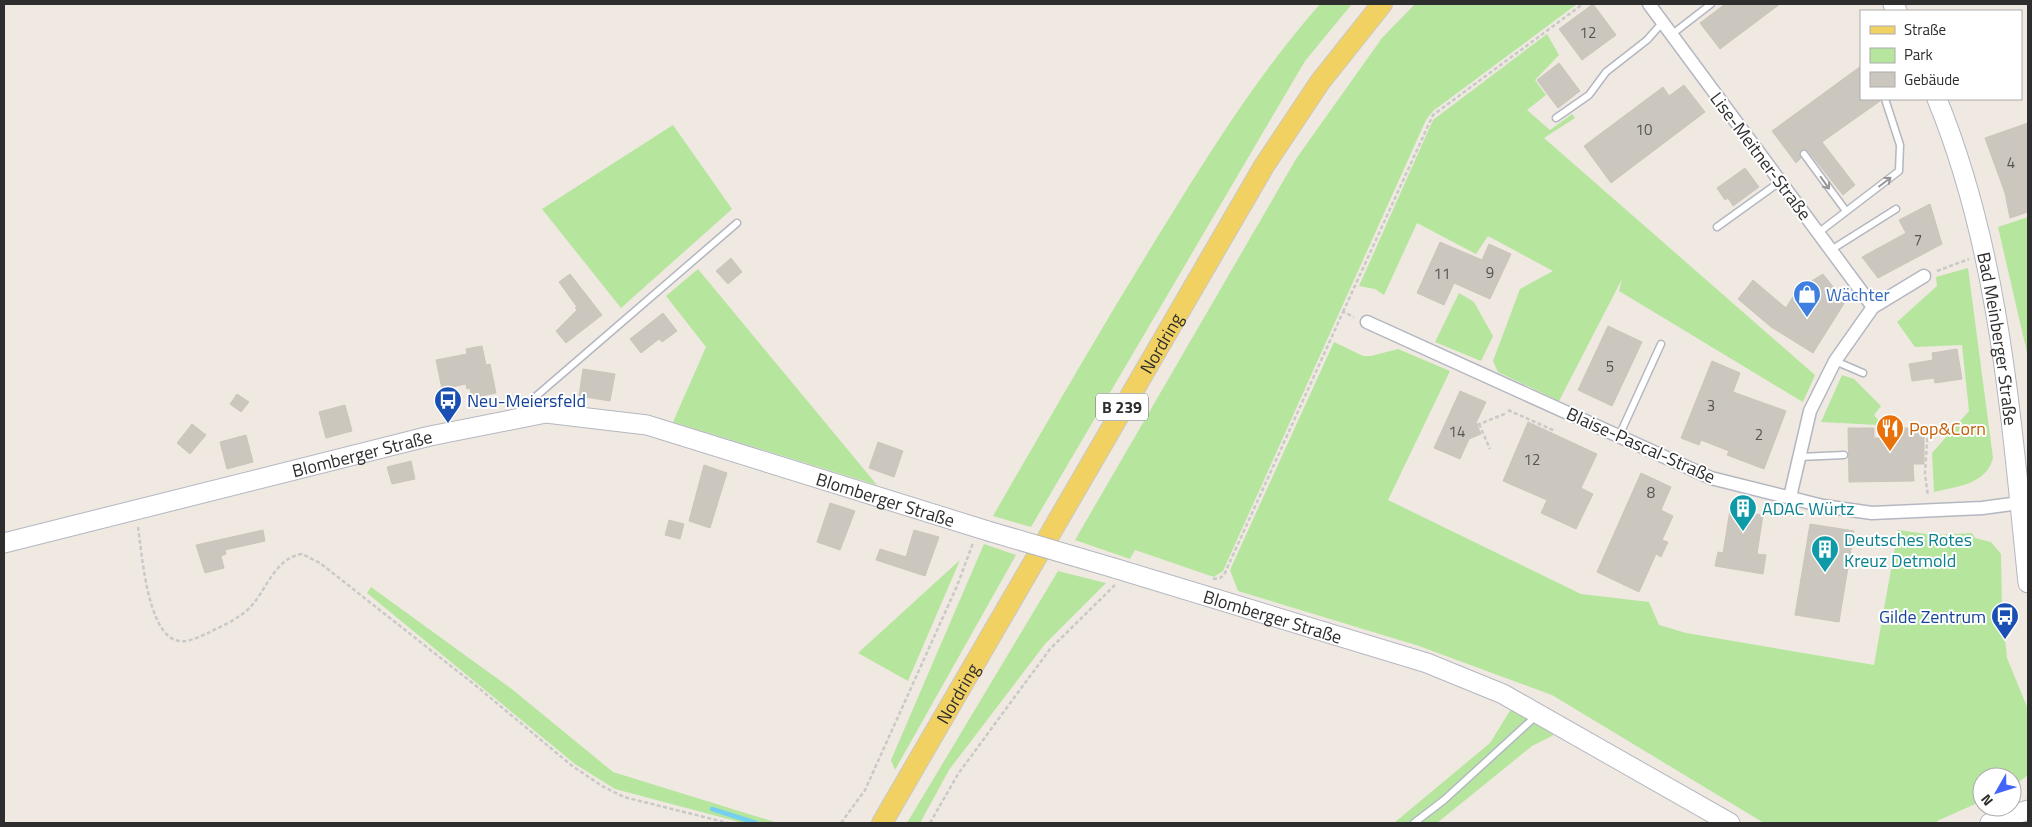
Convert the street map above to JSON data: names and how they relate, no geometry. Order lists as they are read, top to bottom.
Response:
{
  "streets": {
    "main road": [
      "Bad Meinberger Straße",
      "Nordring",
      "B 239",
      "Blomberger Straße"
    ],
    "street": ["Lise-Meitner-Straße", "Blaise-Pascal-Straße"]
  },
  "crossings": [
    ["Bad Meinberger Straße", "Blaise-Pascal-Straße"]
  ],
  "places": {
    "shop": ["Wächter"],
    "bus stop": ["Neu-Meiersfeld", "Gilde Zentrum"],
    "restaurant": ["Pop&Corn"],
    "building": ["ADAC Würtz", "Deutsches Rotes Kreuz Detmold"]
  },
  "house_numbers": [
    "12",
    "10",
    "4",
    "7",
    "9",
    "11",
    "5",
    "3",
    "14",
    "2",
    "12",
    "8"
  ],
  "legend": ["Straße", "Park", "Gebäude"],
  "north": "bottom left"
}
